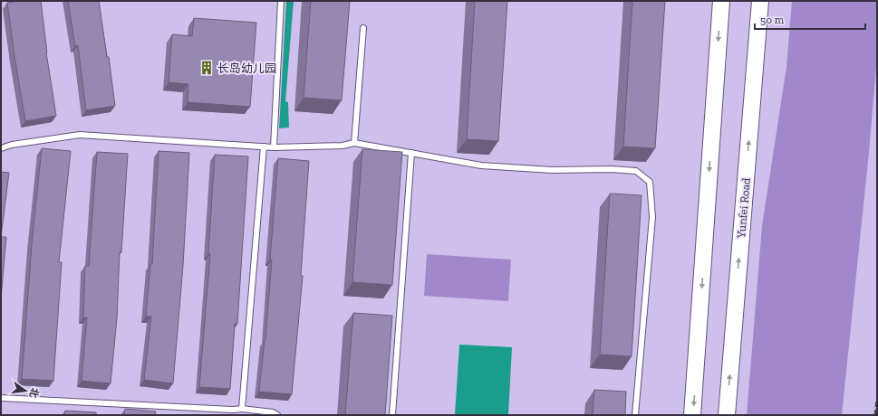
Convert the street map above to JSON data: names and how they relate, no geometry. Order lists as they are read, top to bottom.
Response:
{
  "streets": {
    "main road": ["Yunfei Road"]
  },
  "places": {
    "building": ["长岛幼儿园"]
  },
  "scale_bar": "50 m",
  "north": "right"
}
